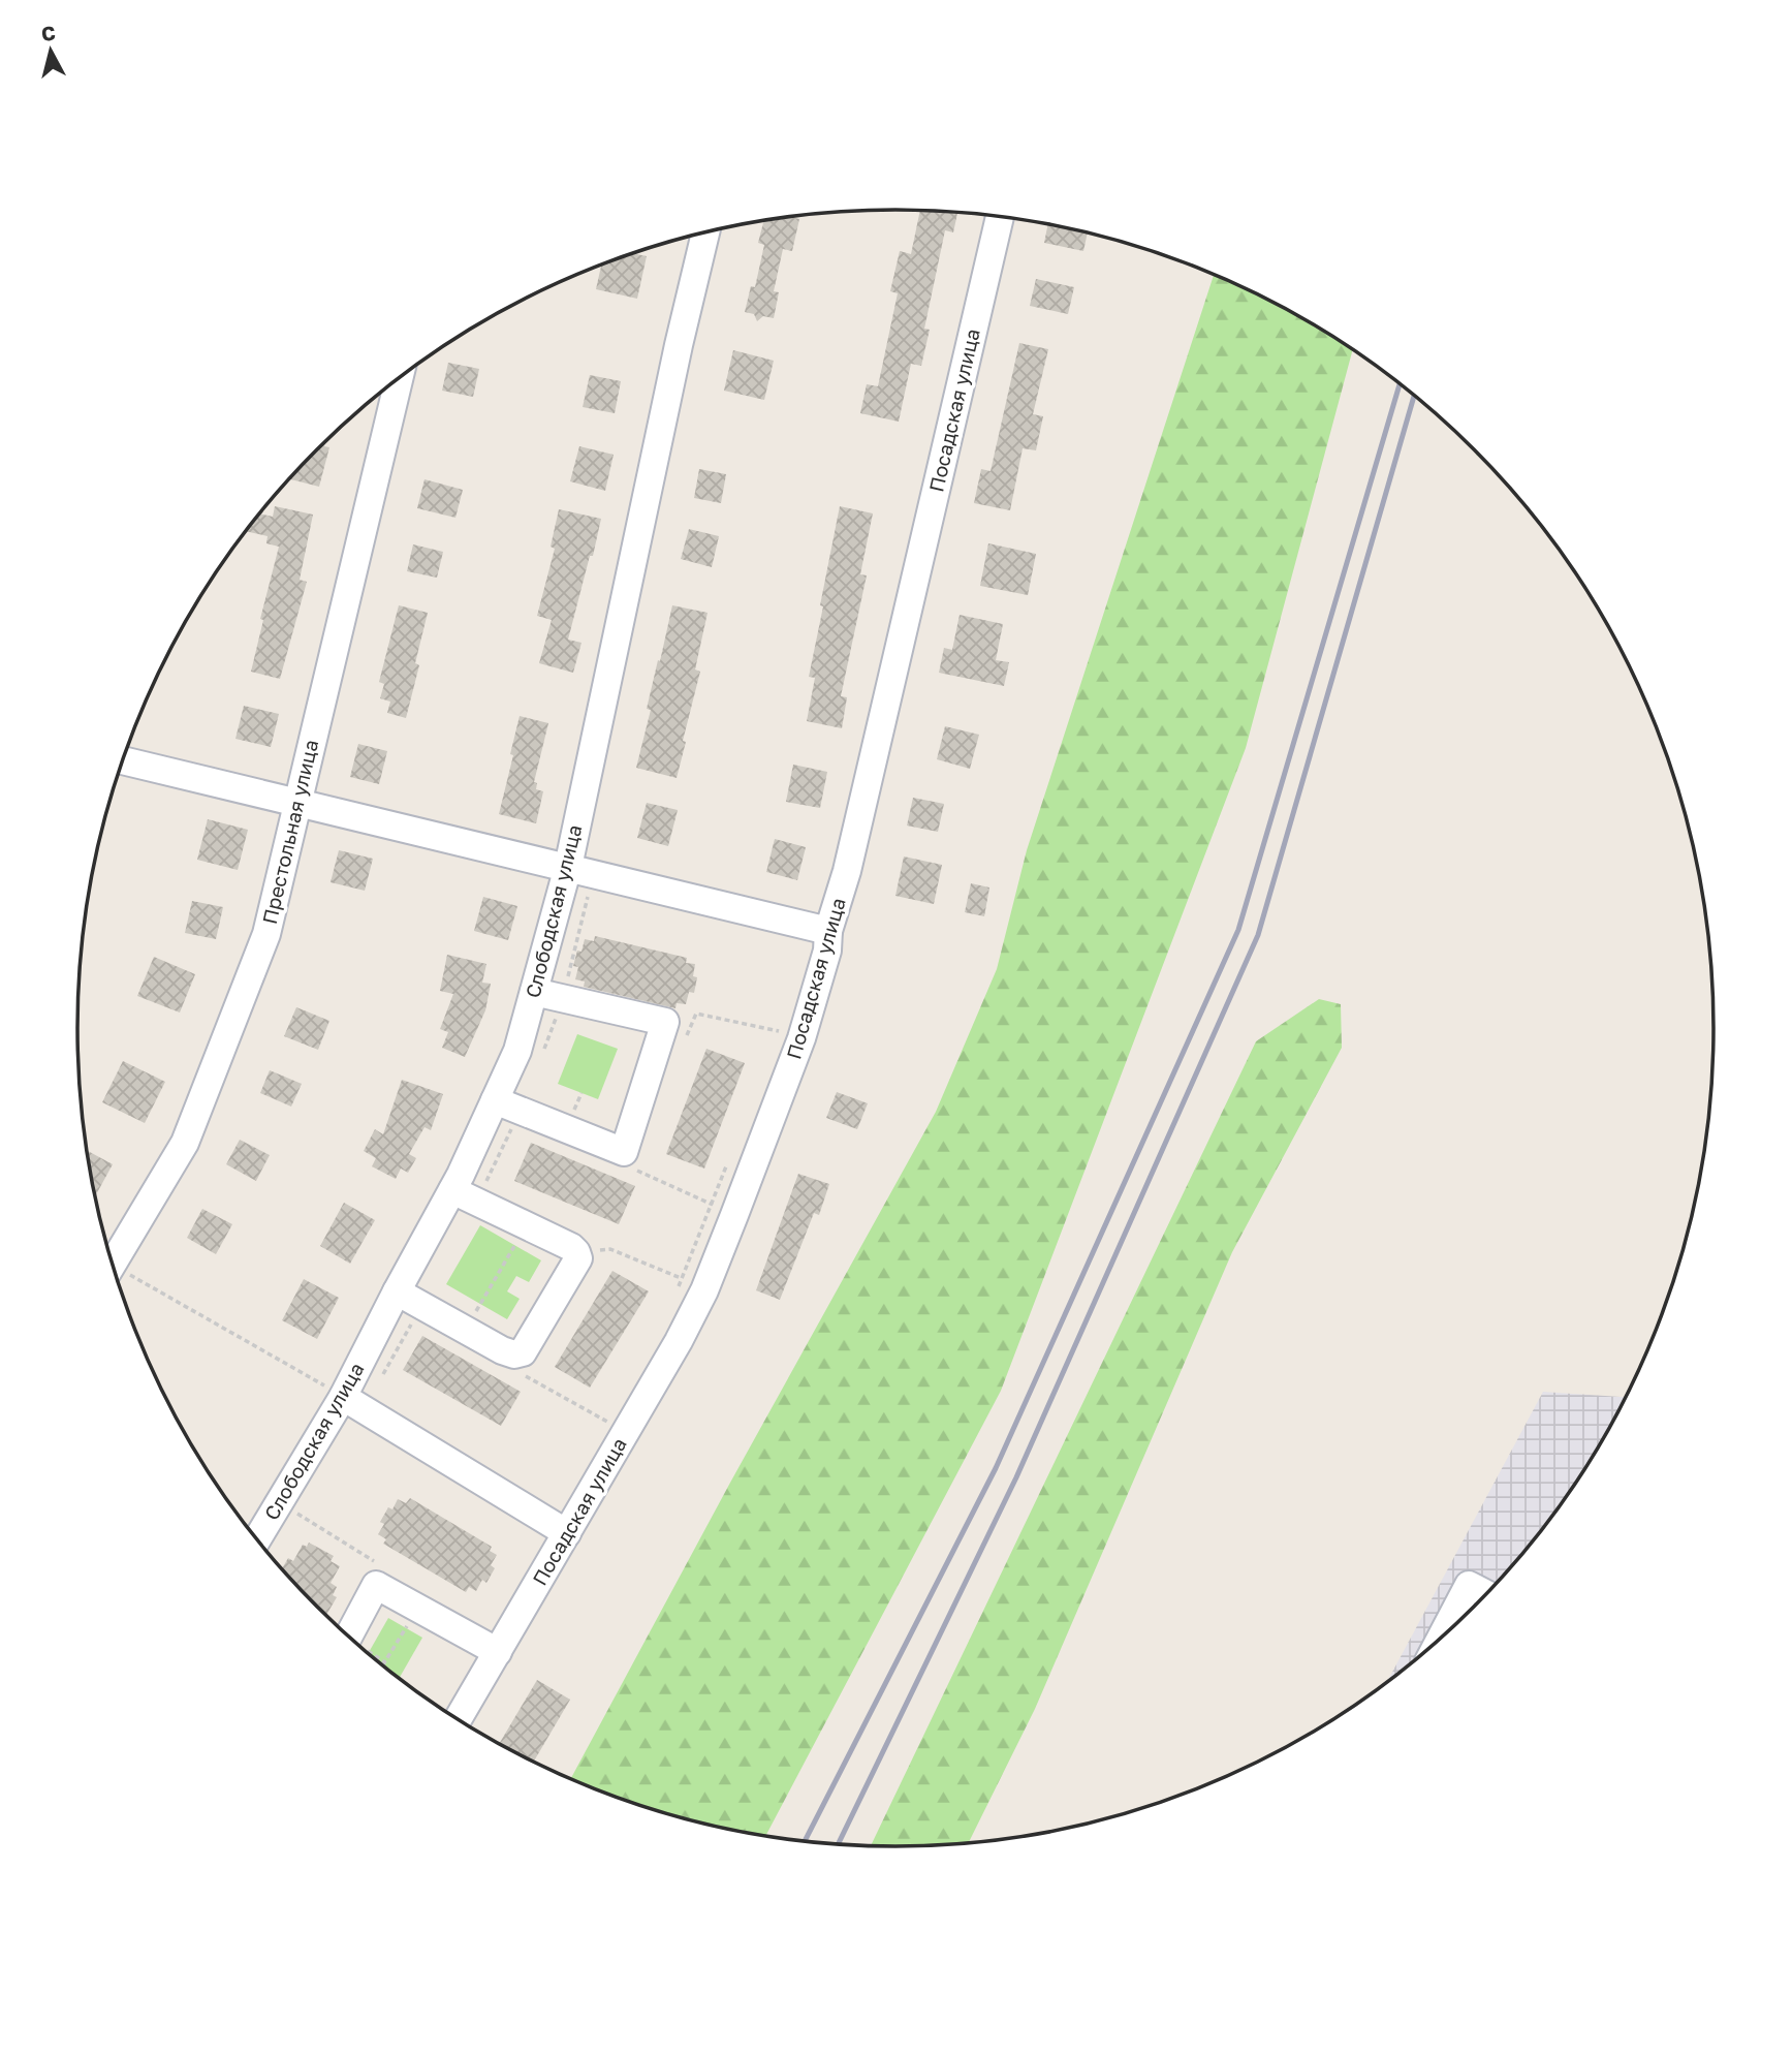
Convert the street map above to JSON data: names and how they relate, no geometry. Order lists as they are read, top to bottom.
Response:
{
  "streets": {
    "street": ["Посадская улица", "Престольная улица", "Слободская улица"]
  },
  "north": "top"
}
